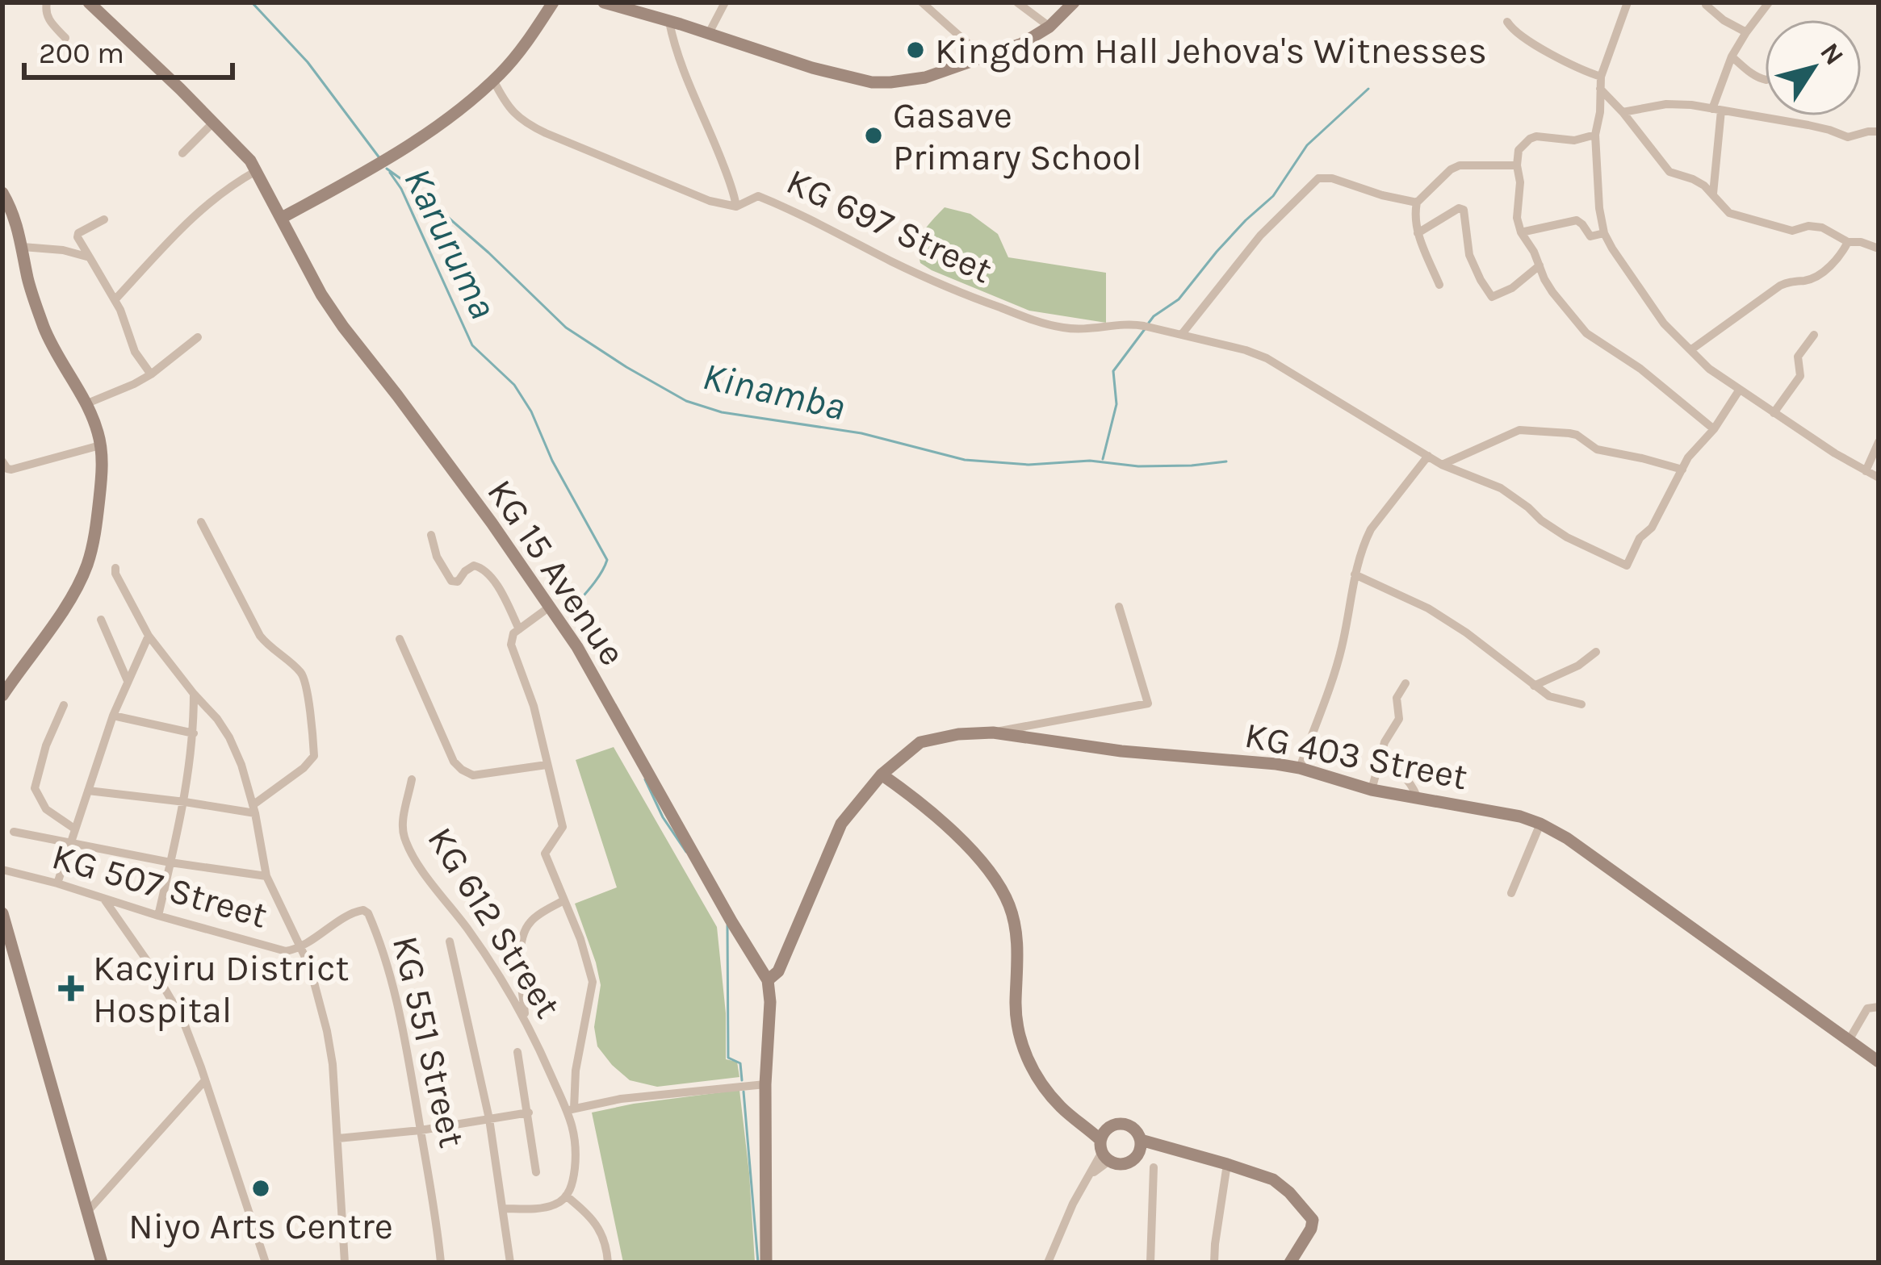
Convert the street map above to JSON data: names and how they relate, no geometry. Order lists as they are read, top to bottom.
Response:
{
  "streets": {
    "main road": ["KG 15 Avenue", "KG 403 Street"],
    "street": [
      "KG 697 Street",
      "KG 507 Street",
      "KG 612 Street",
      "KG 551 Street"
    ]
  },
  "crossings": [
    ["KG 15 Avenue", "KG 403 Street"],
    ["KG 507 Street", "KG 551 Street"]
  ],
  "water": ["Karuruma", "Kinamba"],
  "places": {
    "other": ["Kingdom Hall Jehova's Witnesses", "Gasave Primary School", "Niyo Arts Centre"],
    "health": ["Kacyiru District Hospital"]
  },
  "scale_bar": "200 m",
  "north": "top right"
}
